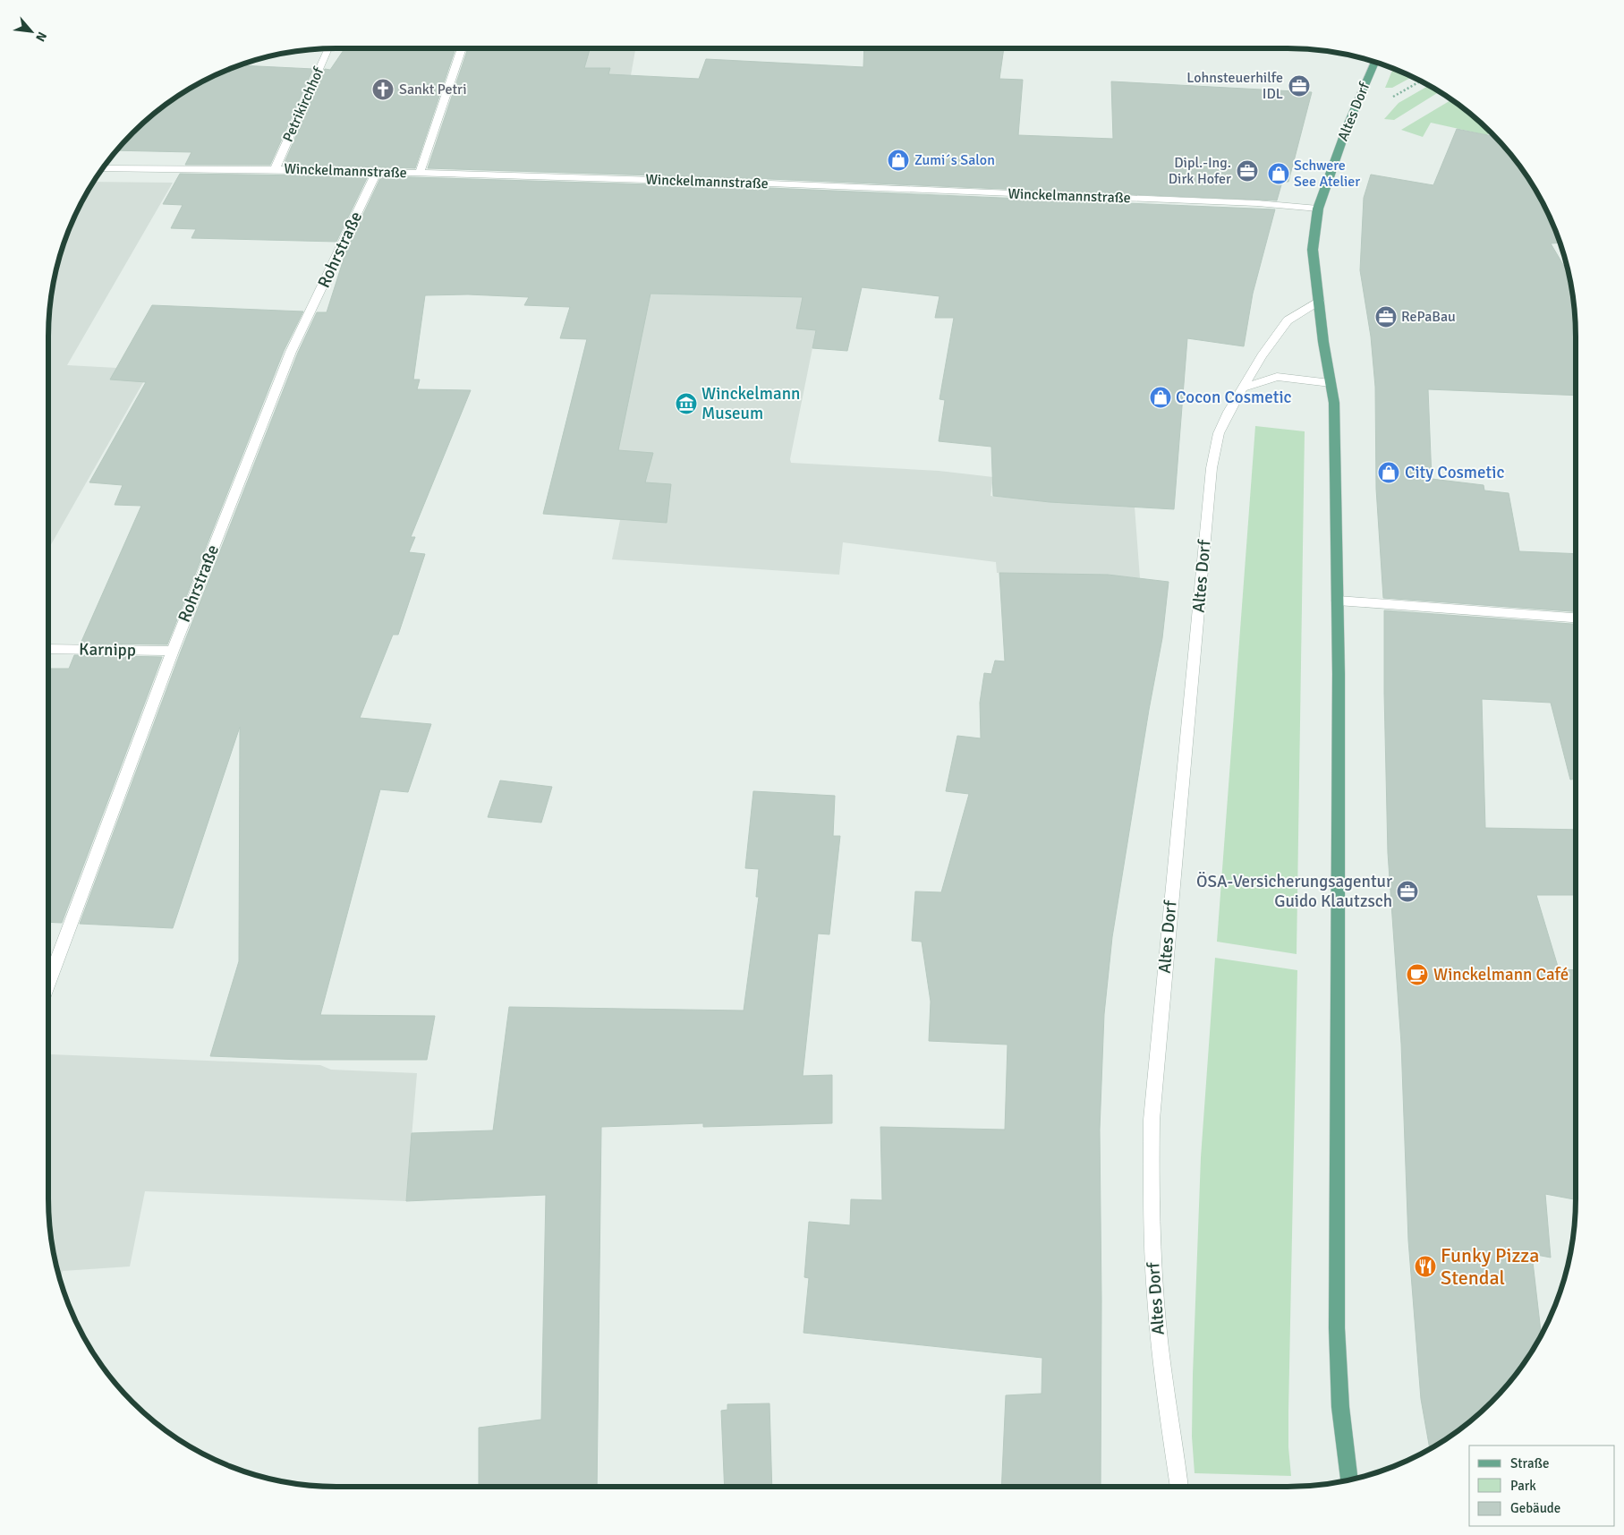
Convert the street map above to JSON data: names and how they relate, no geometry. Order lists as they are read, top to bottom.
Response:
{
  "streets": {
    "main road": ["Altes Dorf"],
    "street": [
      "Petrikirchhof",
      "Winckelmannstraße",
      "Rohrstraße",
      "Karnipp"
    ]
  },
  "crossings": [
    ["Petrikirchhof", "Winckelmannstraße"],
    ["Altes Dorf", "Winckelmannstraße"],
    ["Winckelmannstraße", "Rohrstraße"],
    ["Rohrstraße", "Karnipp"]
  ],
  "places": {
    "office": [
      "Lohnsteuerhilfe IDL",
      "Dipl.-Ing. Dirk Hofer",
      "RePaBau",
      "ÖSA-Versicherungsagentur Guido Klautzsch"
    ],
    "church": ["Sankt Petri"],
    "shop": [
      "Zumi´s Salon",
      "Schwere See Atelier",
      "Cocon Cosmetic",
      "City Cosmetic"
    ],
    "museum": ["Winckelmann Museum"],
    "cafe": ["Winckelmann Café"],
    "restaurant": ["Funky Pizza Stendal"]
  },
  "legend": ["Straße", "Park", "Gebäude"],
  "north": "bottom right"
}
